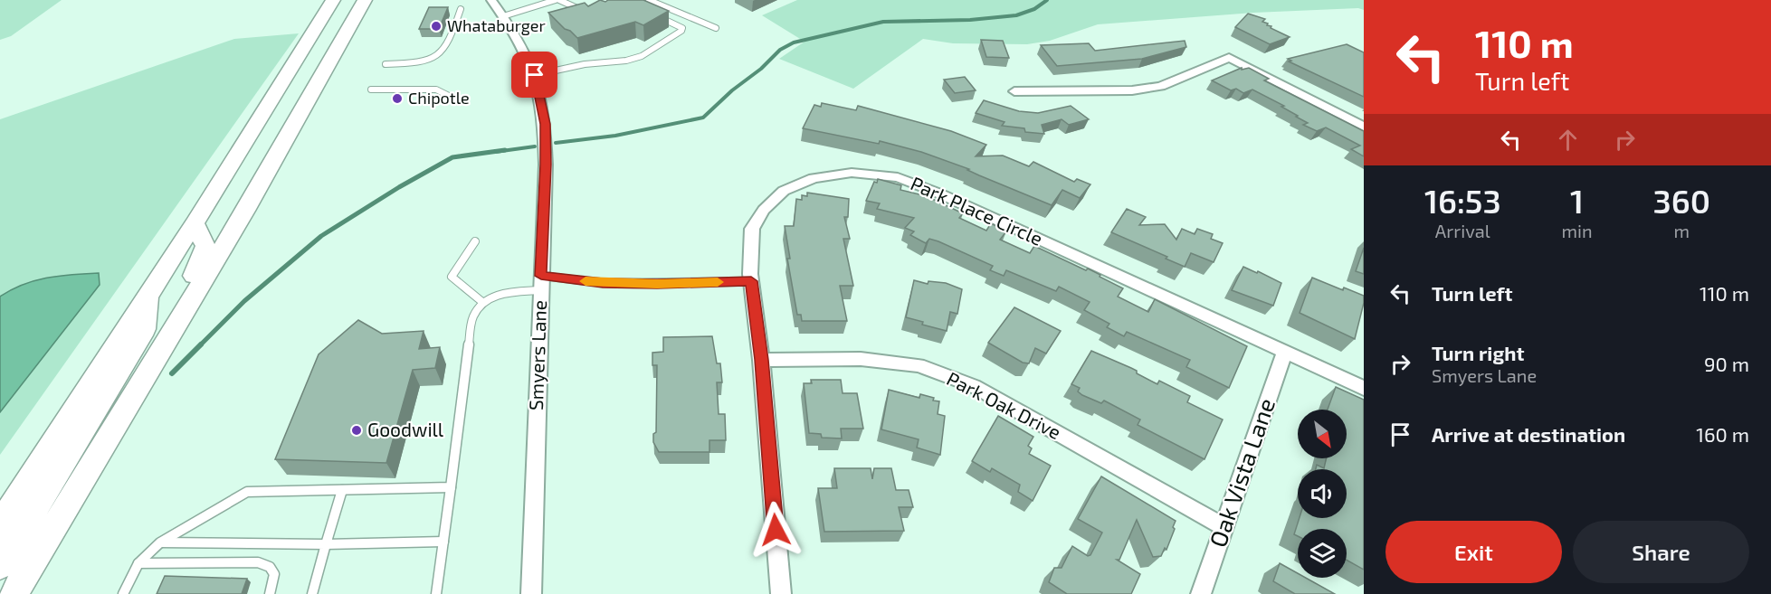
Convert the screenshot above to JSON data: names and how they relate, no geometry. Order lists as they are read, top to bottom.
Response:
{
  "streets": {
    "street": [
      "Park Place Circle",
      "Smyers Lane",
      "Park Oak Drive",
      "Oak Vista Lane"
    ]
  },
  "crossings": [
    ["Park Place Circle", "Park Oak Drive"],
    ["Park Place Circle", "Oak Vista Lane"],
    ["Park Oak Drive", "Oak Vista Lane"]
  ],
  "places": ["Whataburger", "Chipotle", "Goodwill"],
  "north": "bottom right",
  "page": {
    "turn": ["110 m", "Turn left"],
    "eta": [
      "16:53",
      "Arrival",
      "1",
      "min",
      "360",
      "m"
    ],
    "list": [
      {
        "name": "Turn left",
        "value": "110 m"
      },
      {
        "name": "Turn right",
        "note": "Smyers Lane",
        "value": "90 m"
      },
      {
        "name": "Arrive at destination",
        "value": "160 m"
      }
    ],
    "buttons": ["Exit", "Share"]
  }
}
